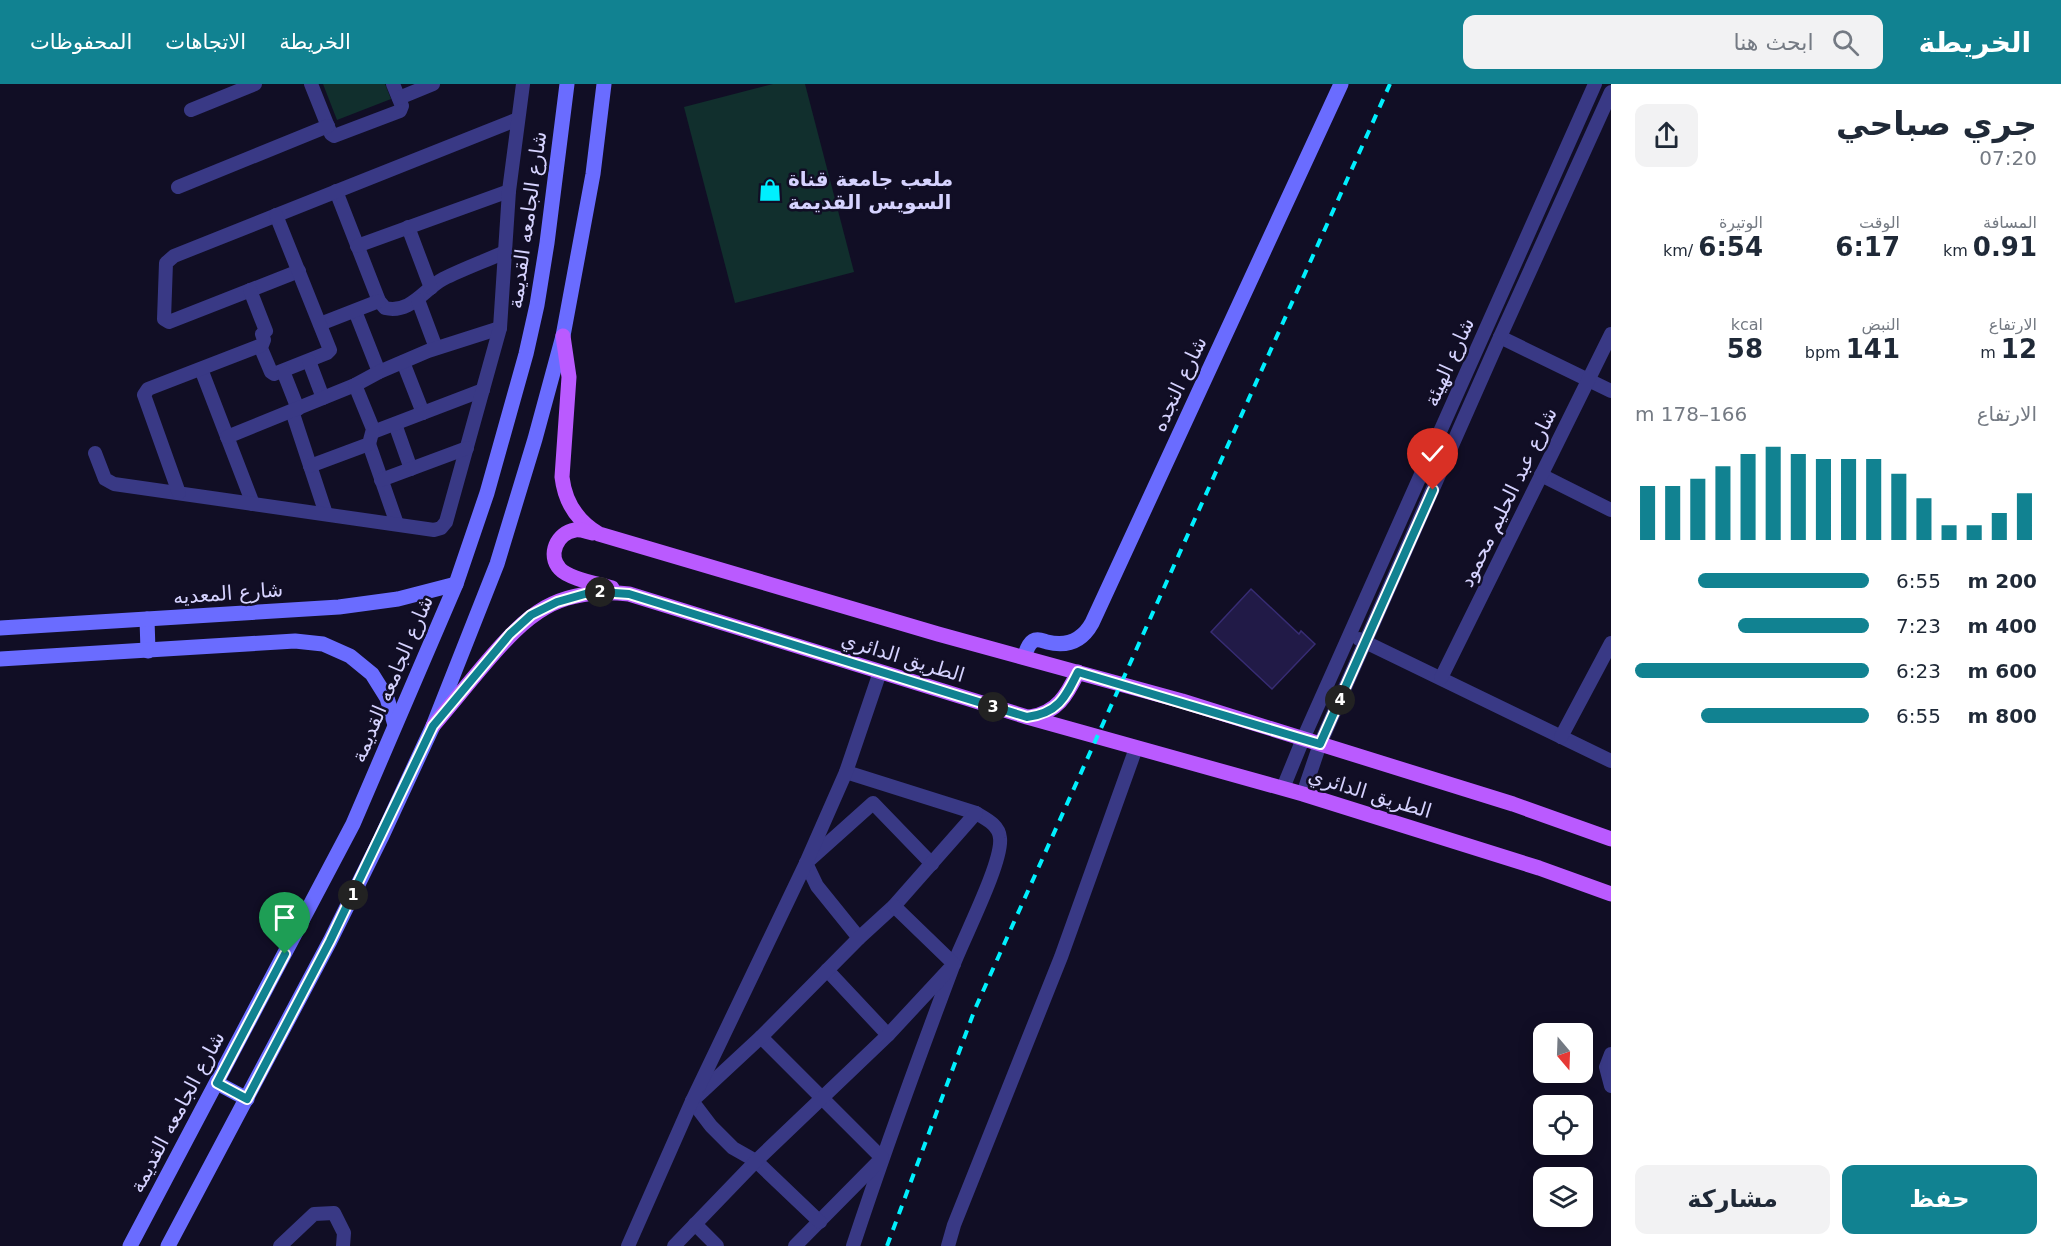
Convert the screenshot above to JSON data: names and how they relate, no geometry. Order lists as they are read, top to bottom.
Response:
{
  "streets": {
    "main road": [
      "شارع الجامعه القديمة",
      "شارع النجده",
      "شارع المعديه",
      "الطريق الدائري"
    ],
    "street": ["شارع الهيئة", "شارع عبد الحليم محمود"]
  },
  "crossings": [
    ["شارع الجامعه القديمة", "شارع المعديه"],
    ["شارع الهيئة", "الطريق الدائري"],
    ["شارع النجده", "الطريق الدائري"]
  ],
  "places": {
    "shop": ["ملعب جامعة قناة السويس القديمة"]
  },
  "north": "bottom",
  "page": {
    "header": "الخريطة",
    "search": "ابحث هنا",
    "nav": ["الخريطة", "الاتجاهات", "المحفوظات"],
    "heading": ["جري صباحي", "07:20"],
    "stats": [
      ["المسافة", "0.91 km"],
      ["الوقت", "6:17"],
      ["الوتيرة", "6:54 /km"],
      ["الارتفاع", "12 m"],
      ["النبض", "141 bpm"],
      ["kcal", "58"]
    ],
    "chart": ["الارتفاع", "166–178 m"],
    "list": [
      {
        "name": "200 m",
        "note": "6:55"
      },
      {
        "name": "400 m",
        "note": "7:23"
      },
      {
        "name": "600 m",
        "note": "6:23"
      },
      {
        "name": "800 m",
        "note": "6:55"
      }
    ],
    "pins": [
      "2",
      "4",
      "3",
      "1"
    ],
    "buttons": ["حفظ", "مشاركة"]
  }
}
